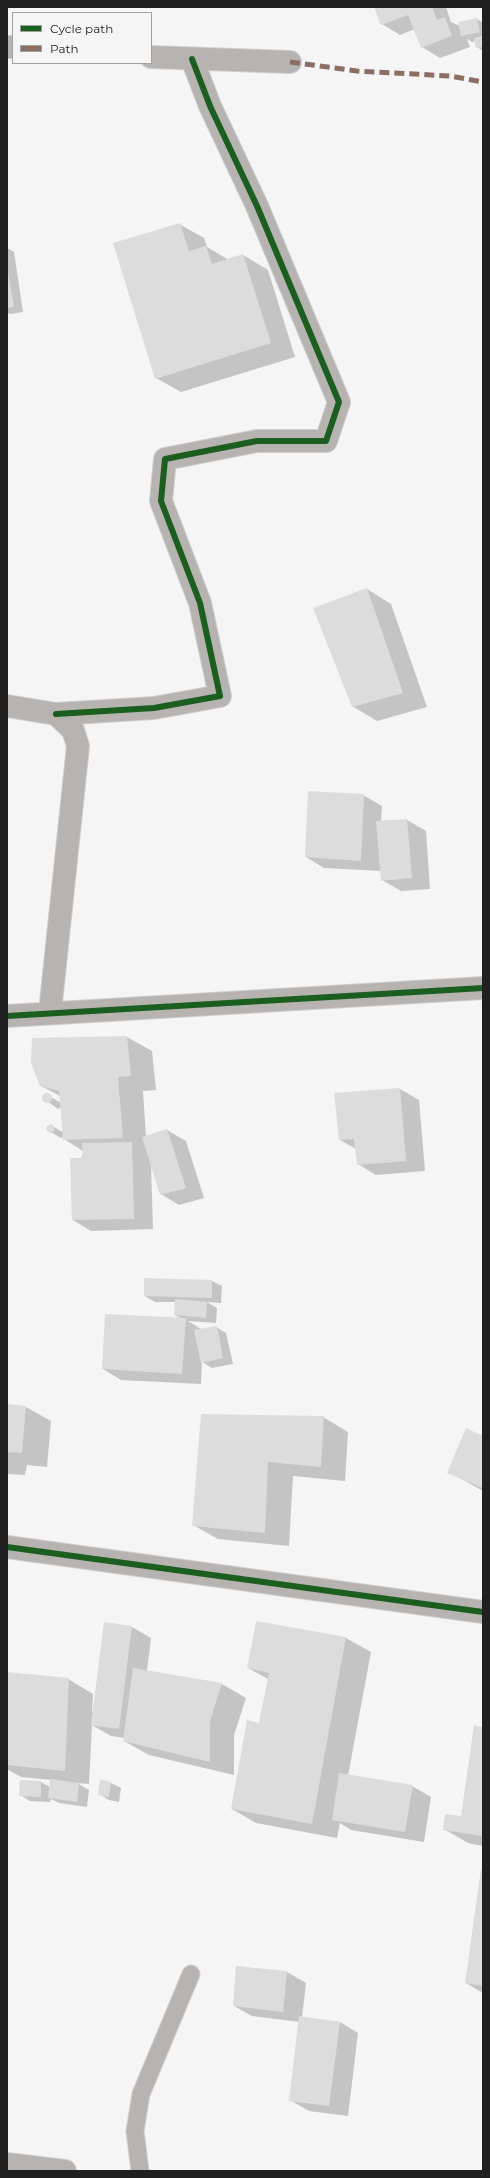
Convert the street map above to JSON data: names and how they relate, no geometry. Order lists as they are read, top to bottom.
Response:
{
  "legend": ["Cycle path", "Path"]
}
